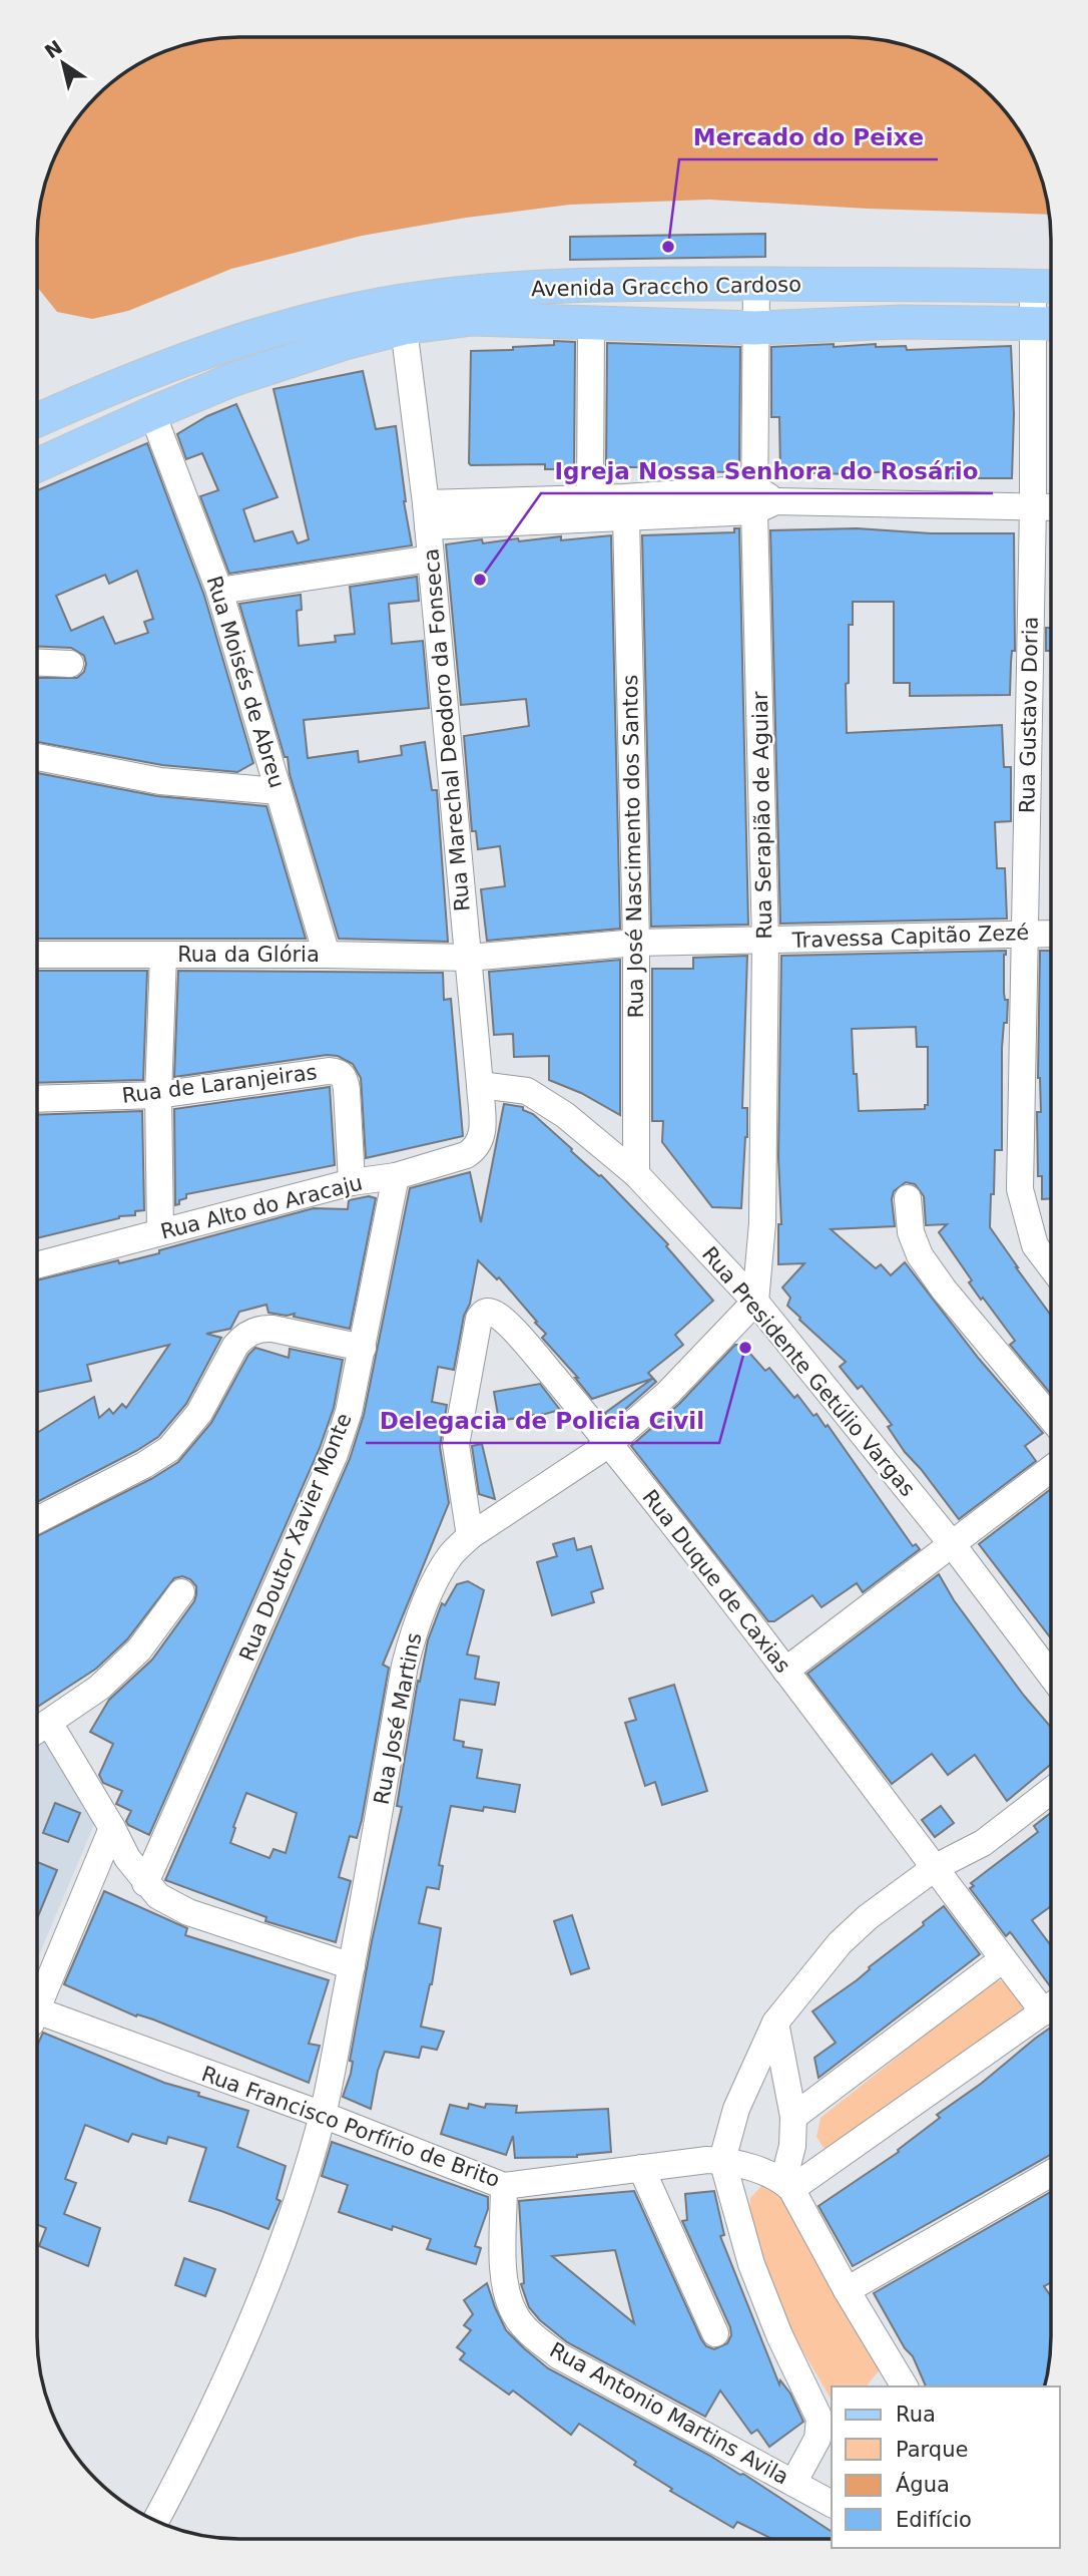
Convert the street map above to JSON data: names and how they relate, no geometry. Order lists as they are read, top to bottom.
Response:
{
  "streets": {
    "main road": ["Avenida Graccho Cardoso"],
    "street": [
      "Rua Moisés de Abreu",
      "Rua Gustavo Doria",
      "Rua Marechal Deodoro da Fonseca",
      "Rua Serapião de Aguiar",
      "Rua José Nascimento dos Santos",
      "Travessa Capitão Zezé",
      "Rua da Glória",
      "Rua de Laranjeiras",
      "Rua Alto do Aracaju",
      "Rua Presidente Getúlio Vargas",
      "Rua Doutor Xavier Monte",
      "Rua Duque de Caxias",
      "Rua José Martins",
      "Rua Francisco Porfírio de Brito",
      "Rua Antonio Martins Avila"
    ]
  },
  "crossings": [
    ["Avenida Graccho Cardoso", "Rua Moisés de Abreu"],
    ["Avenida Graccho Cardoso", "Rua Gustavo Doria"],
    ["Avenida Graccho Cardoso", "Rua Marechal Deodoro da Fonseca"],
    ["Avenida Graccho Cardoso", "Rua Serapião de Aguiar"],
    ["Rua Moisés de Abreu", "Rua da Glória"],
    ["Rua Gustavo Doria", "Travessa Capitão Zezé"],
    ["Rua Marechal Deodoro da Fonseca", "Travessa Capitão Zezé"],
    ["Rua Marechal Deodoro da Fonseca", "Rua da Glória"],
    ["Rua Marechal Deodoro da Fonseca", "Rua Alto do Aracaju"],
    ["Rua Marechal Deodoro da Fonseca", "Rua Presidente Getúlio Vargas"],
    ["Rua Serapião de Aguiar", "Travessa Capitão Zezé"],
    ["Rua Serapião de Aguiar", "Rua Presidente Getúlio Vargas"],
    ["Rua Serapião de Aguiar", "Rua José Martins"],
    ["Rua José Nascimento dos Santos", "Travessa Capitão Zezé"],
    ["Rua José Nascimento dos Santos", "Rua Presidente Getúlio Vargas"],
    ["Travessa Capitão Zezé", "Rua da Glória"],
    ["Rua de Laranjeiras", "Rua Alto do Aracaju"],
    ["Rua Alto do Aracaju", "Rua Doutor Xavier Monte"],
    ["Rua Presidente Getúlio Vargas", "Rua José Martins"],
    ["Rua Duque de Caxias", "Rua José Martins"],
    ["Rua José Martins", "Rua Francisco Porfírio de Brito"],
    ["Rua Francisco Porfírio de Brito", "Rua Antonio Martins Avila"]
  ],
  "places": ["Mercado do Peixe", "Igreja Nossa Senhora do Rosário", "Delegacia de Policia Civil"],
  "legend": [
    "Rua",
    "Parque",
    "Água",
    "Edifício"
  ],
  "north": "top left"
}
